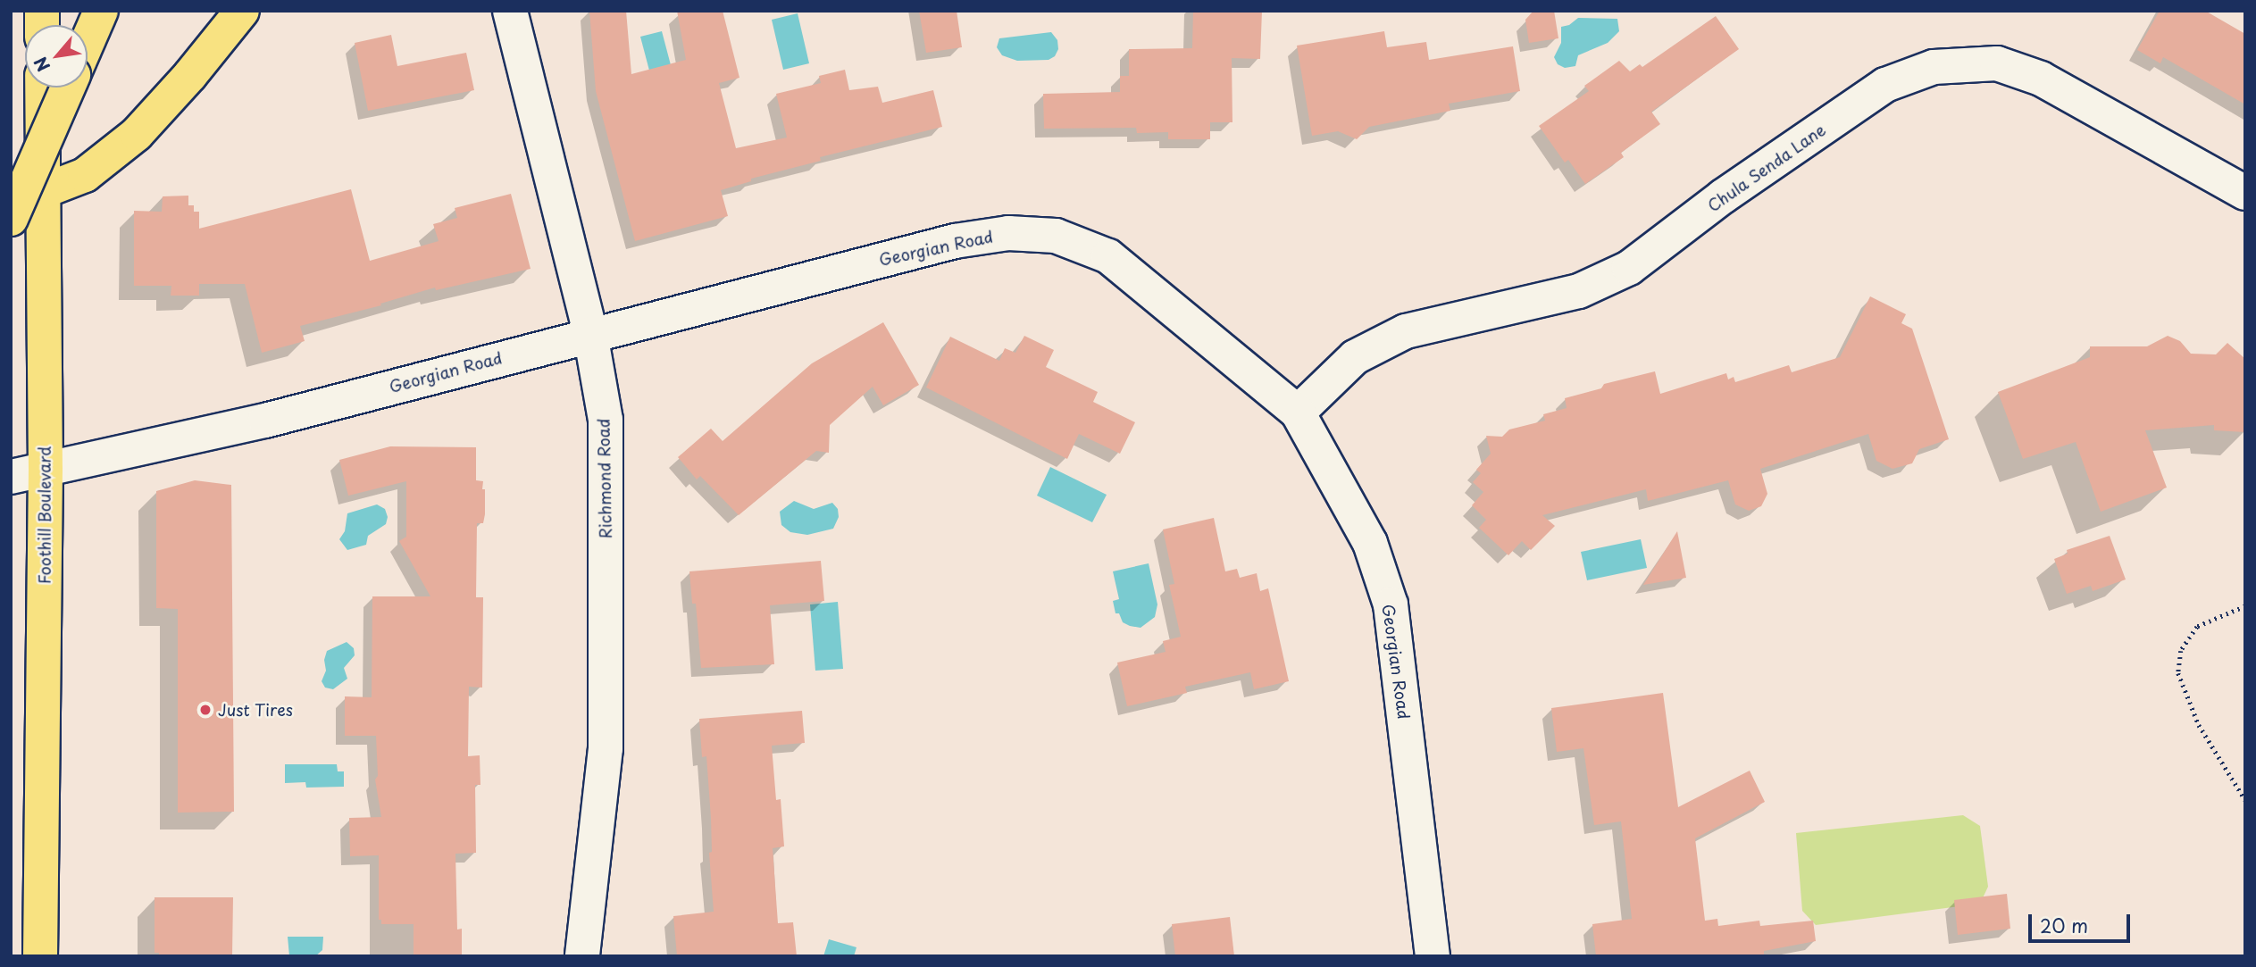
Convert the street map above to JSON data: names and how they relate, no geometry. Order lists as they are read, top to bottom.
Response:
{
  "streets": {
    "main road": ["Foothill Boulevard"],
    "street": ["Chula Senda Lane", "Georgian Road", "Richmond Road"]
  },
  "crossings": [
    ["Chula Senda Lane", "Georgian Road"],
    ["Georgian Road", "Richmond Road"],
    ["Georgian Road", "Foothill Boulevard"]
  ],
  "places": ["Just Tires"],
  "scale_bar": "20 m",
  "north": "bottom left"
}
